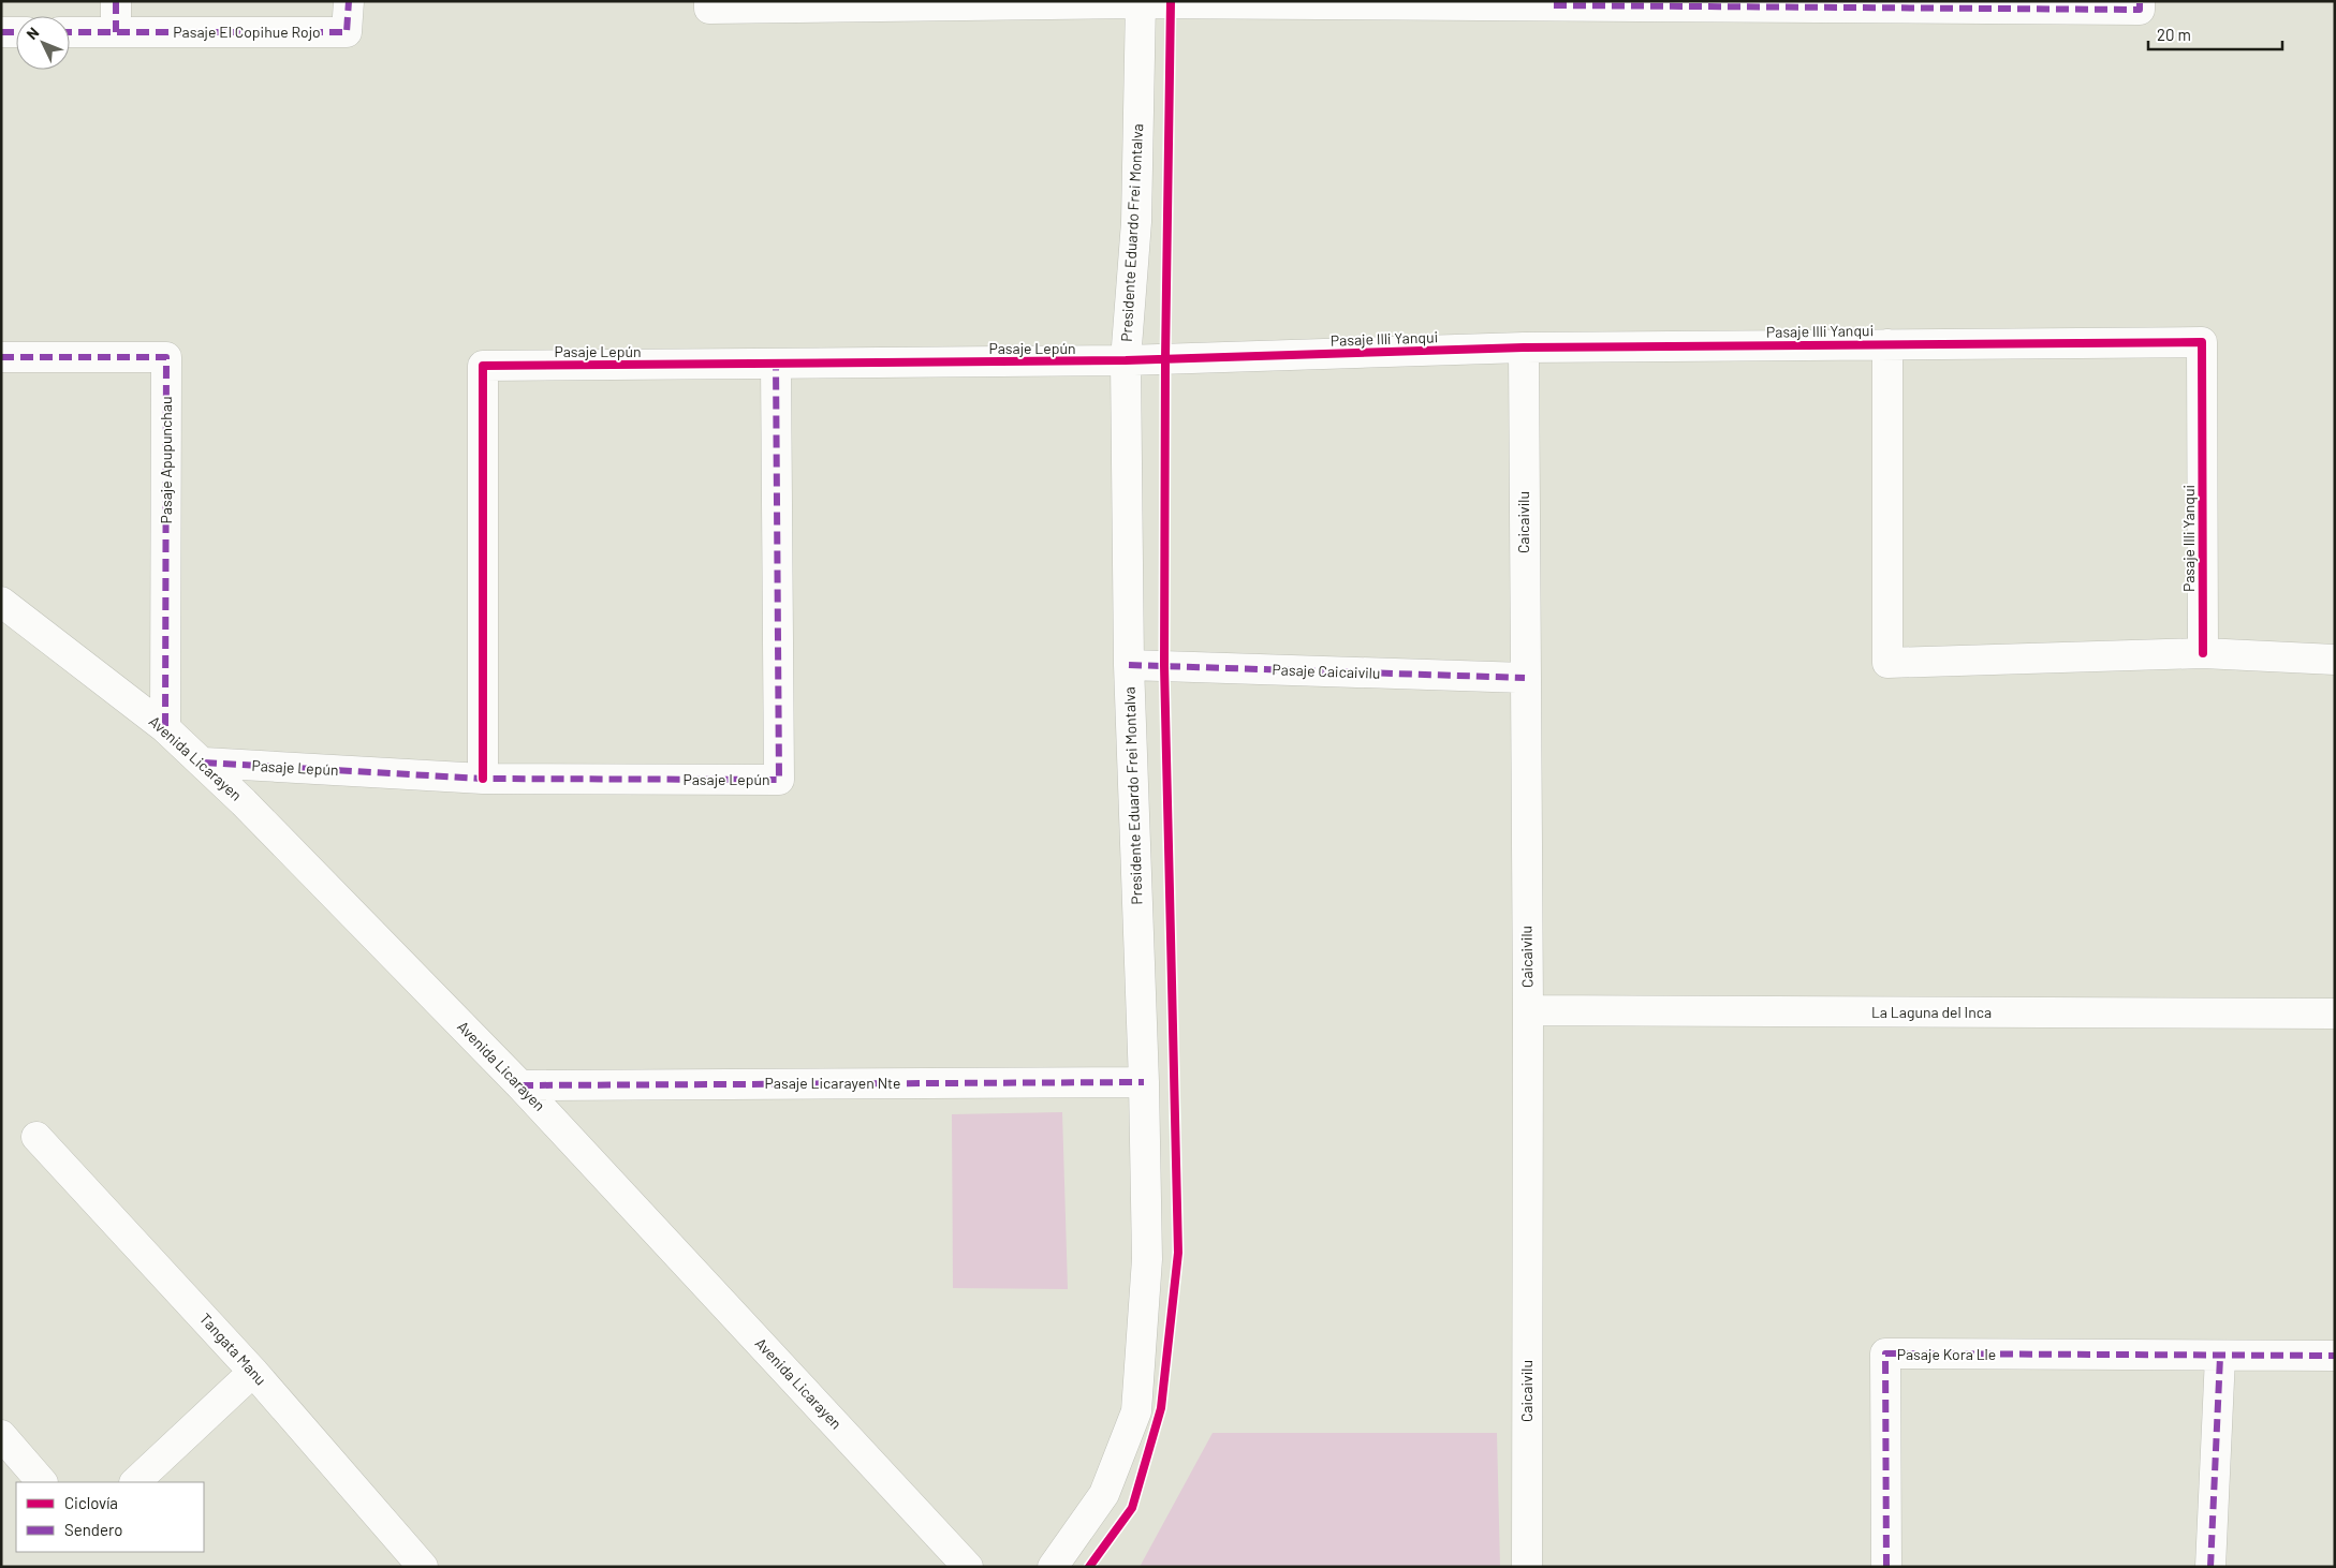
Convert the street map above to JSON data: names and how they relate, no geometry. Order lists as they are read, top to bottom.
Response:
{
  "streets": {
    "street": [
      "Pasaje El Copihue Rojo",
      "Presidente Eduardo Frei Montalva",
      "Pasaje Illi Yanqui",
      "Pasaje Lepún",
      "Pasaje Apupunchau",
      "Caicaivilu",
      "Pasaje Caicaivilu",
      "Avenida Licarayen",
      "La Laguna del Inca",
      "Pasaje Licarayen Nte",
      "Tangata Manu",
      "Pasaje Kora Lle"
    ]
  },
  "crossings": [
    ["Presidente Eduardo Frei Montalva", "Pasaje Illi Yanqui"],
    ["Presidente Eduardo Frei Montalva", "Pasaje Lepún"],
    ["Presidente Eduardo Frei Montalva", "Pasaje Caicaivilu"],
    ["Presidente Eduardo Frei Montalva", "Pasaje Licarayen Nte"],
    ["Pasaje Illi Yanqui", "Pasaje Lepún"],
    ["Pasaje Illi Yanqui", "Caicaivilu"],
    ["Pasaje Lepún", "Avenida Licarayen"],
    ["Pasaje Apupunchau", "Avenida Licarayen"],
    ["Caicaivilu", "Pasaje Caicaivilu"],
    ["Caicaivilu", "La Laguna del Inca"],
    ["Avenida Licarayen", "Pasaje Licarayen Nte"]
  ],
  "legend": ["Ciclovía", "Sendero"],
  "scale_bar": "20 m",
  "north": "top left"
}
